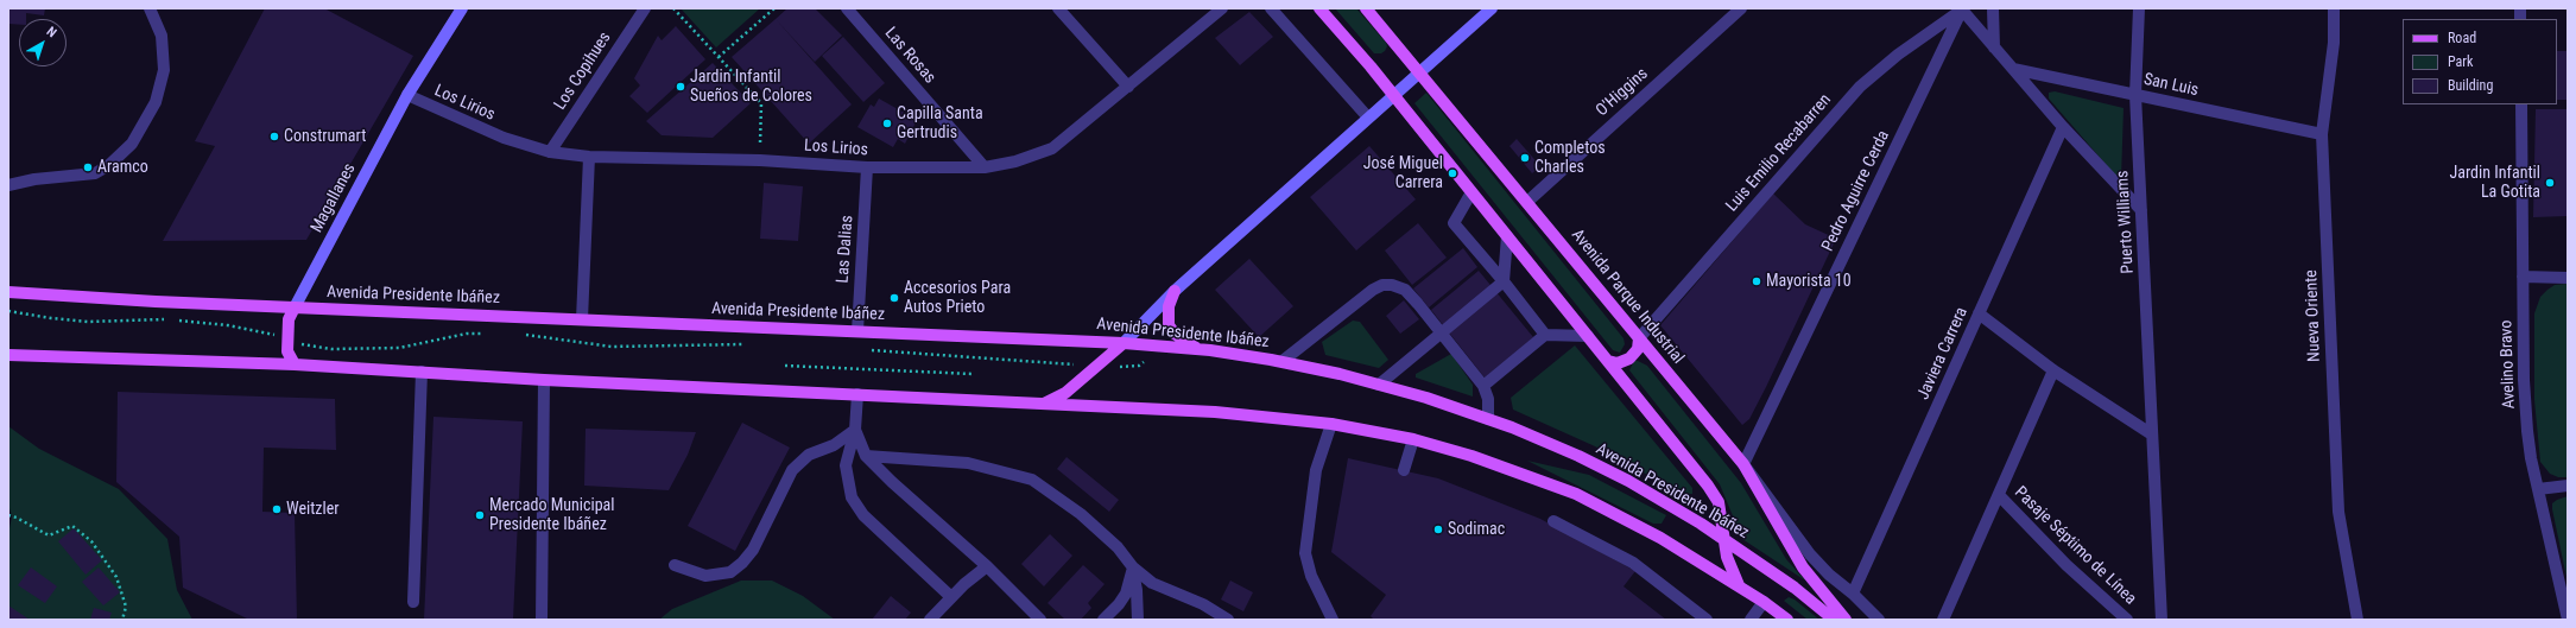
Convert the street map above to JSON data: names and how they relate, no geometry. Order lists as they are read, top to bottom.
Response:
{
  "streets": {
    "main road": ["Avenida Presidente Ibáñez", "Avenida Parque Industrial"],
    "street": [
      "Las Rosas",
      "Los Copihues",
      "San Luis",
      "O'Higgins",
      "Los Lirios",
      "Luis Emilio Recabarren",
      "Pedro Aguirre Cerda",
      "Magallanes",
      "Puerto Williams",
      "Las Dalias",
      "Nueva Oriente",
      "Javiera Carrera",
      "Avelino Bravo",
      "Pasaje Séptimo de Línea"
    ]
  },
  "crossings": [
    ["Las Rosas", "Los Lirios"],
    ["Los Copihues", "Los Lirios"],
    ["San Luis", "Puerto Williams"],
    ["San Luis", "Nueva Oriente"],
    ["O'Higgins", "Avenida Parque Industrial"],
    ["Los Lirios", "Magallanes"],
    ["Los Lirios", "Las Dalias"],
    ["Luis Emilio Recabarren", "Pedro Aguirre Cerda"],
    ["Luis Emilio Recabarren", "Avenida Parque Industrial"],
    ["Pedro Aguirre Cerda", "Avenida Parque Industrial"],
    ["Magallanes", "Avenida Presidente Ibáñez"],
    ["Las Dalias", "Avenida Presidente Ibáñez"]
  ],
  "places": [
    "Jardin Infantil Sueños de Colores",
    "Capilla Santa Gertrudis",
    "Construmart",
    "Completos Charles",
    "Aramco",
    "José Miguel Carrera",
    "Jardin Infantil La Gotita",
    "Mayorista 10",
    "Accesorios Para Autos Prieto",
    "Weitzler",
    "Mercado Municipal Presidente Ibáñez",
    "Sodimac"
  ],
  "legend": ["Road", "Park", "Building"],
  "north": "top right"
}
